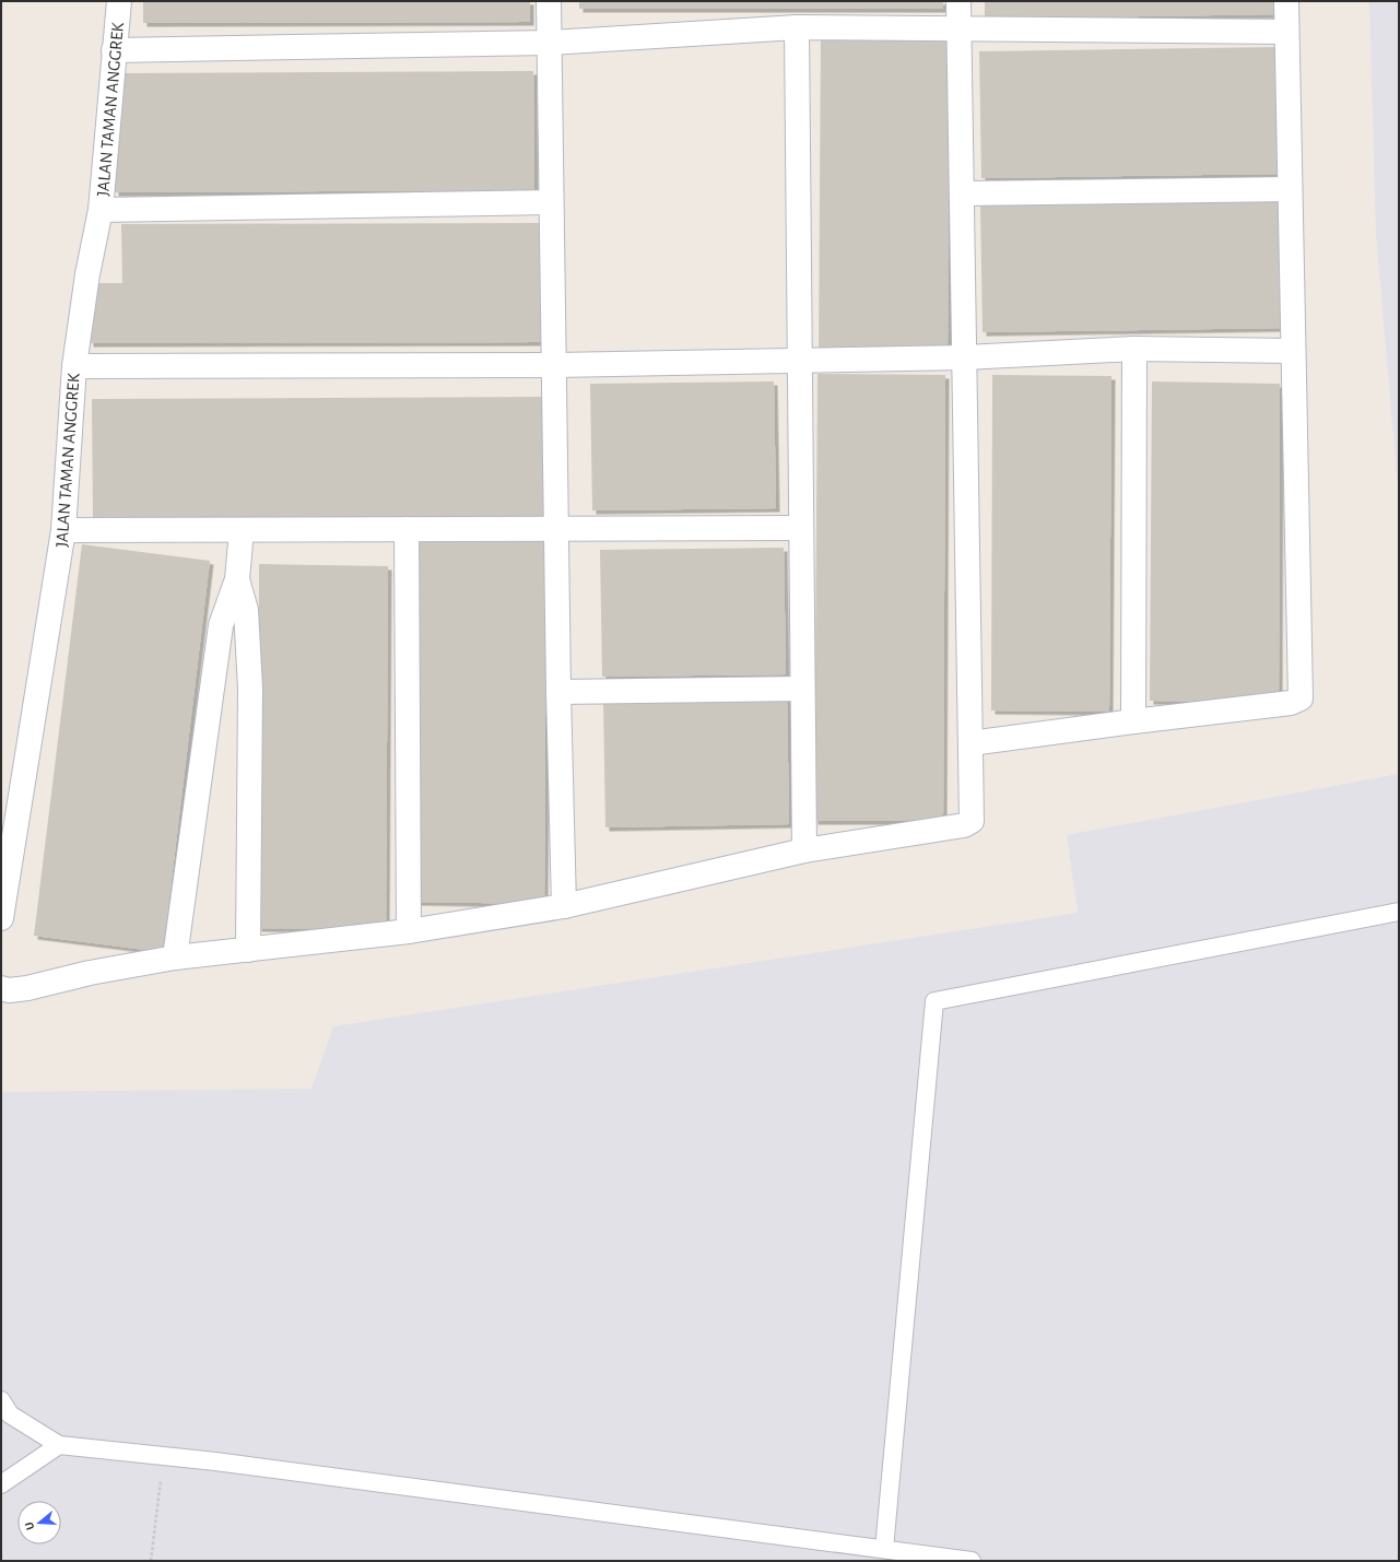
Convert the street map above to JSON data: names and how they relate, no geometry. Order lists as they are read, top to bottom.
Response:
{
  "streets": {
    "street": ["JALAN TAMAN ANGGREK"]
  },
  "north": "left"
}
